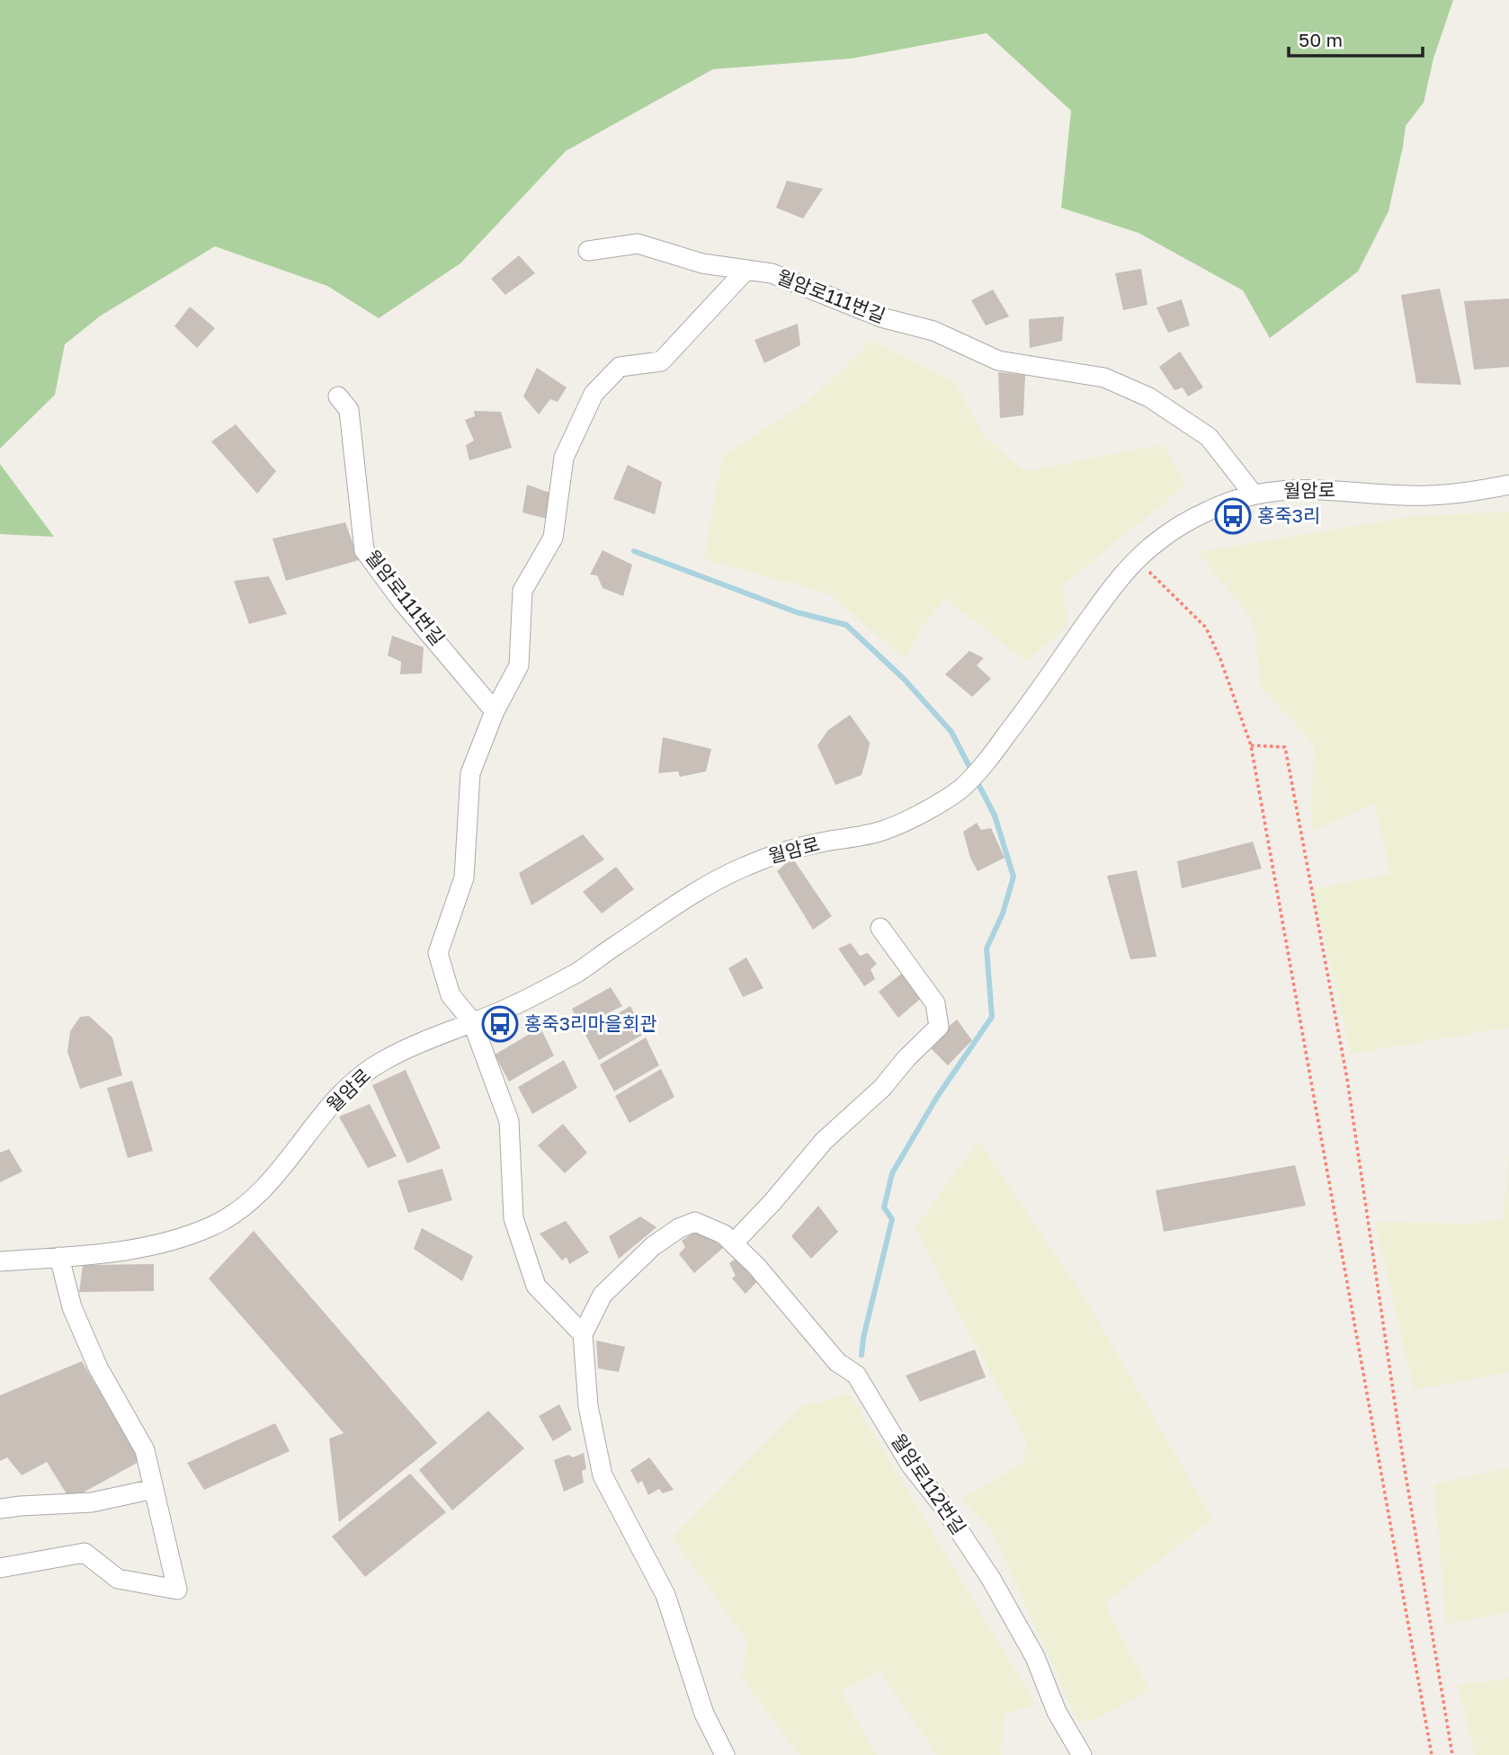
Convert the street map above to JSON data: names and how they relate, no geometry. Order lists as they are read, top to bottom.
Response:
{
  "streets": {
    "street": ["월암로111번길", "월암로", "월암로112번길"]
  },
  "crossings": [
    ["월암로111번길", "월암로"]
  ],
  "places": {
    "bus stop": ["홍죽3리", "홍죽3리마을회관"]
  },
  "scale_bar": "50 m"
}
